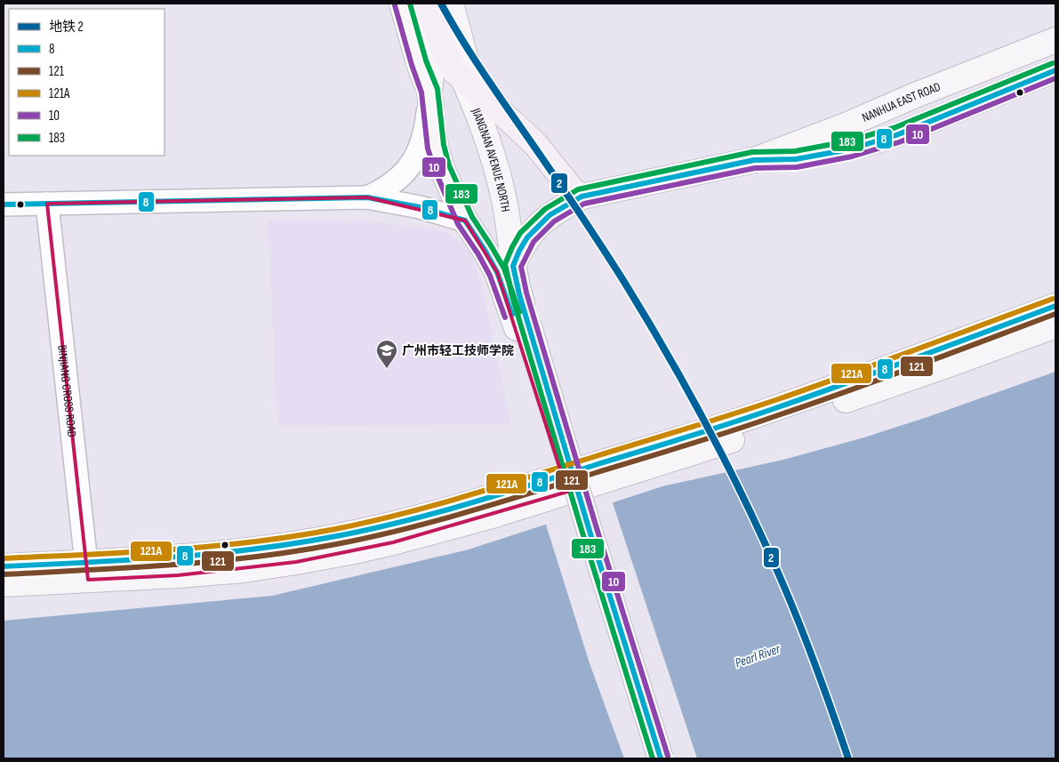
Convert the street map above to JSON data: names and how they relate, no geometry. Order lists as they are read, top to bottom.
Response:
{
  "streets": {
    "main road": ["NANHUA EAST ROAD", "JIANGNAN AVENUE NORTH"],
    "street": ["BINJIANG CROSS ROAD"]
  },
  "crossings": [
    ["NANHUA EAST ROAD", "JIANGNAN AVENUE NORTH"]
  ],
  "water": ["Pearl River"],
  "places": {
    "school or university": ["广州市轻工技师学院"]
  },
  "lines": [
    "metro line 2",
    "transit line 183",
    "transit line 10",
    "transit line 8",
    "transit line 121A",
    "transit line 121"
  ],
  "legend": [
    "地铁 2",
    "8",
    "121",
    "121A",
    "10",
    "183"
  ]
}
